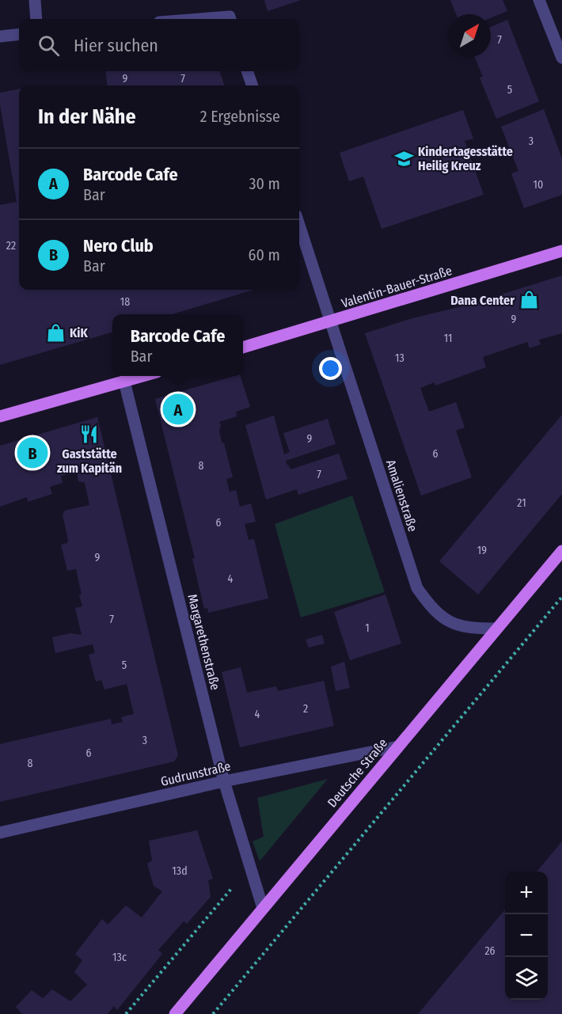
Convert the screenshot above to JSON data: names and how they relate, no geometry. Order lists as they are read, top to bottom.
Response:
{
  "streets": {
    "main road": ["Valentin-Bauer-Straße", "Deutsche Straße"],
    "street": ["Amalienstraße", "Margarethenstraße", "Gudrunstraße"]
  },
  "crossings": [
    ["Valentin-Bauer-Straße", "Amalienstraße"],
    ["Amalienstraße", "Deutsche Straße"],
    ["Margarethenstraße", "Deutsche Straße"],
    ["Margarethenstraße", "Gudrunstraße"],
    ["Deutsche Straße", "Gudrunstraße"]
  ],
  "places": {
    "school or university": ["Kindertagesstätte Heilig Kreuz"],
    "shop": ["Dana Center", "KiK"],
    "restaurant": ["Gaststätte zum Kapitän"]
  },
  "house_numbers": [
    "7",
    "9",
    "7",
    "5",
    "3",
    "10",
    "22",
    "18",
    "9",
    "11",
    "13",
    "9",
    "6",
    "8",
    "7",
    "21",
    "6",
    "19",
    "9",
    "4",
    "7",
    "1",
    "5",
    "2",
    "4",
    "3",
    "6",
    "8",
    "13d",
    "26",
    "13c"
  ],
  "north": "top right",
  "page": {
    "search": "Hier suchen",
    "heading": ["In der Nähe", "2 Ergebnisse"],
    "list": [
      {
        "mark": "A",
        "name": "Barcode Cafe",
        "note": "Bar",
        "value": "30 m"
      },
      {
        "mark": "B",
        "name": "Nero Club",
        "note": "Bar",
        "value": "60 m"
      }
    ],
    "popup": ["Barcode Cafe", "Bar"],
    "pins": ["A", "B"],
    "map_buttons": ["+", "−"]
  }
}
